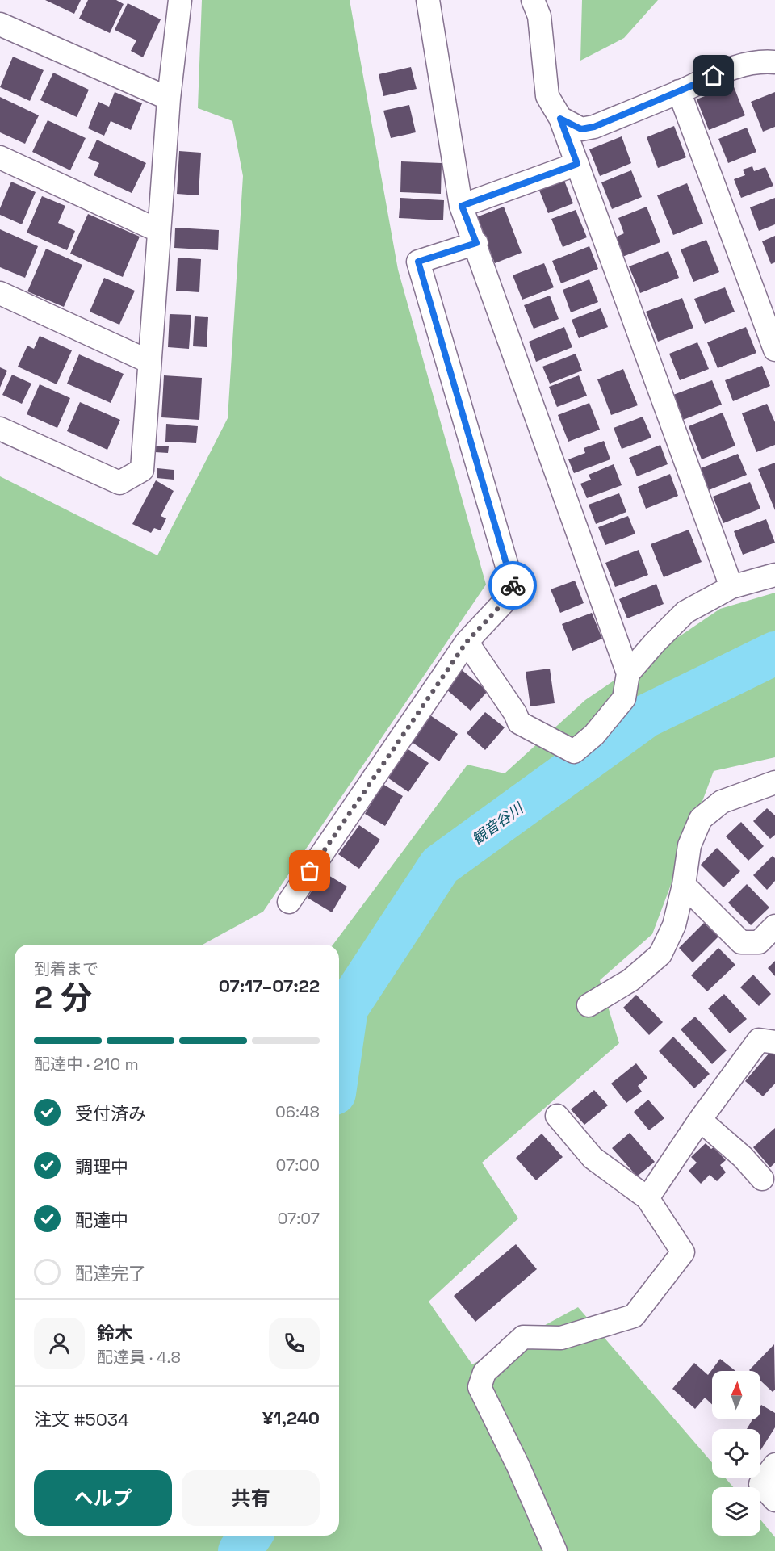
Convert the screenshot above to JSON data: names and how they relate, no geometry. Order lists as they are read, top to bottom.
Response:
{
  "water": ["観音谷川"],
  "north": "top",
  "page": {
    "heading": ["2 分", "到着まで", "07:17–07:22"],
    "panel": [
      "鈴木",
      "配達員 · 4.8",
      "注文 #5034",
      "¥1,240"
    ],
    "bar": "配達中 · 210 m",
    "list": [
      ["受付済み", "06:48"],
      ["調理中", "07:00"],
      ["配達中", "07:07"],
      "配達完了"
    ],
    "buttons": ["ヘルプ", "共有"]
  }
}
